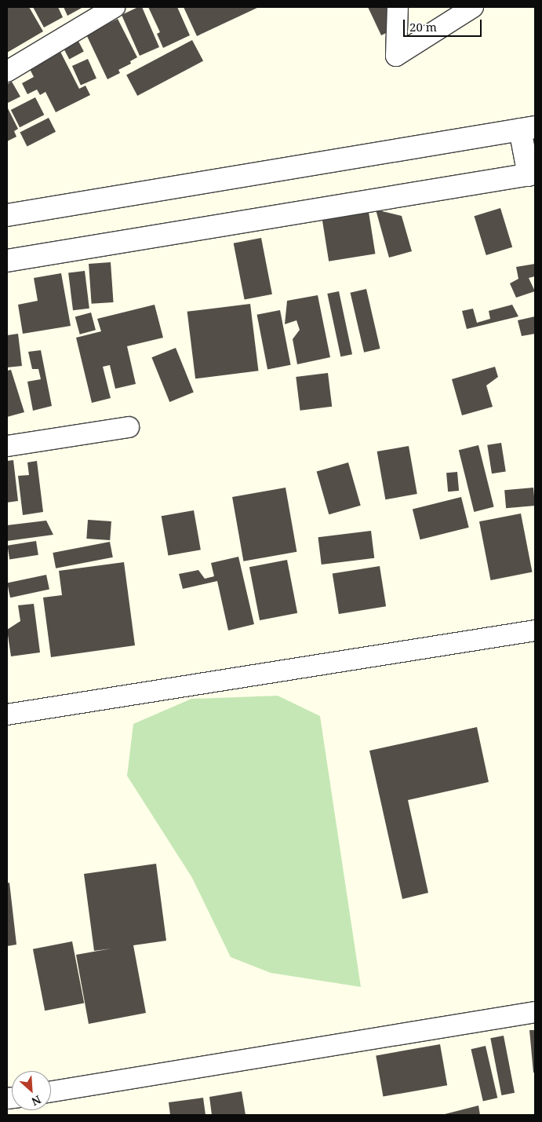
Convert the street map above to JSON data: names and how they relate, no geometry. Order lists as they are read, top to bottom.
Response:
{
  "scale_bar": "20 m",
  "north": "bottom right"
}
